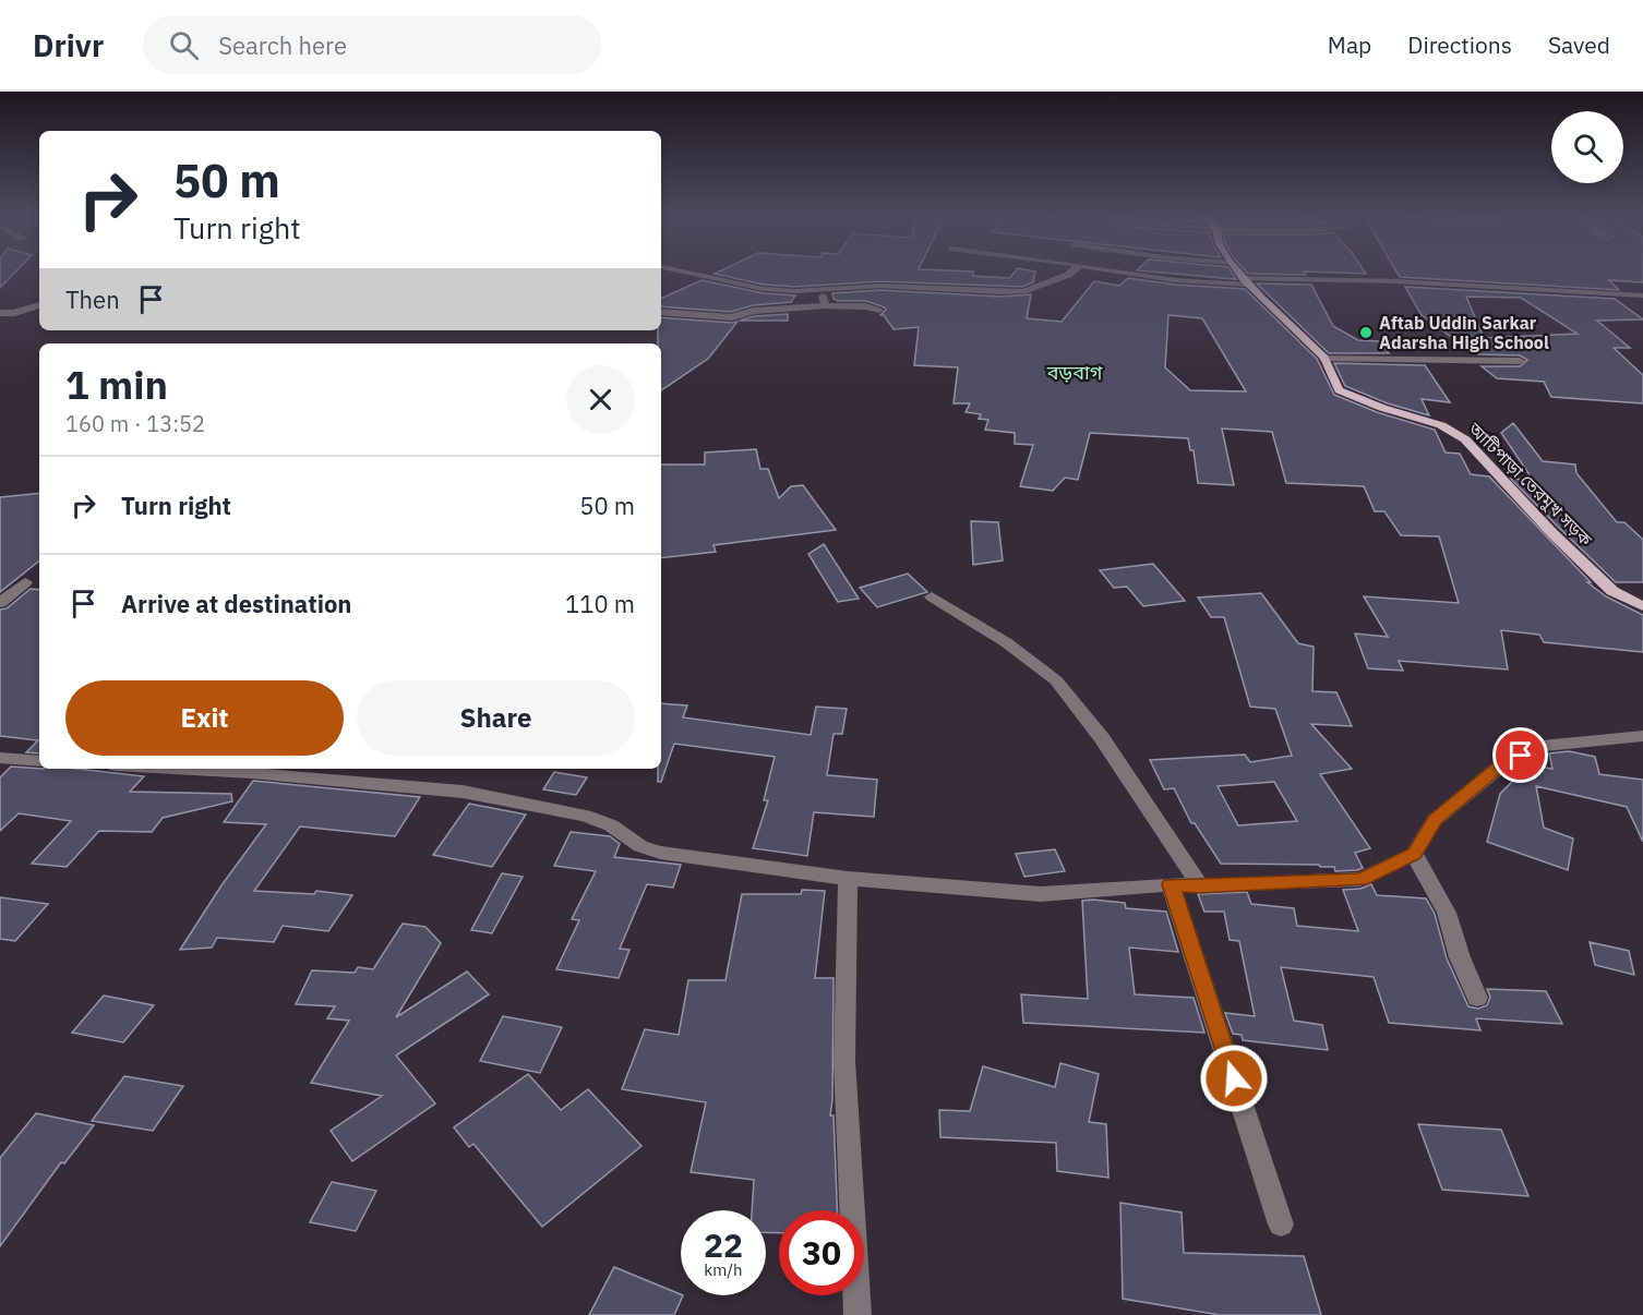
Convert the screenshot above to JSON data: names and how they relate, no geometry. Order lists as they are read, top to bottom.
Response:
{
  "streets": {
    "main road": ["আটিপাড়া তেরমুখ সড়ক"]
  },
  "districts": ["বড়বাগ"],
  "places": ["Aftab Uddin Sarkar Adarsha High School"],
  "page": {
    "header": "Drivr",
    "search": "Search here",
    "nav": ["Map", "Directions", "Saved"],
    "turn": ["50 m", "Turn right"],
    "then": "Then",
    "heading": ["1 min", "160 m · 13:52"],
    "list": [
      {
        "name": "Turn right",
        "value": "50 m"
      },
      {
        "name": "Arrive at destination",
        "value": "110 m"
      }
    ],
    "buttons": ["Exit", "Share"],
    "speed": "22 km/h",
    "limit": "30"
  }
}
